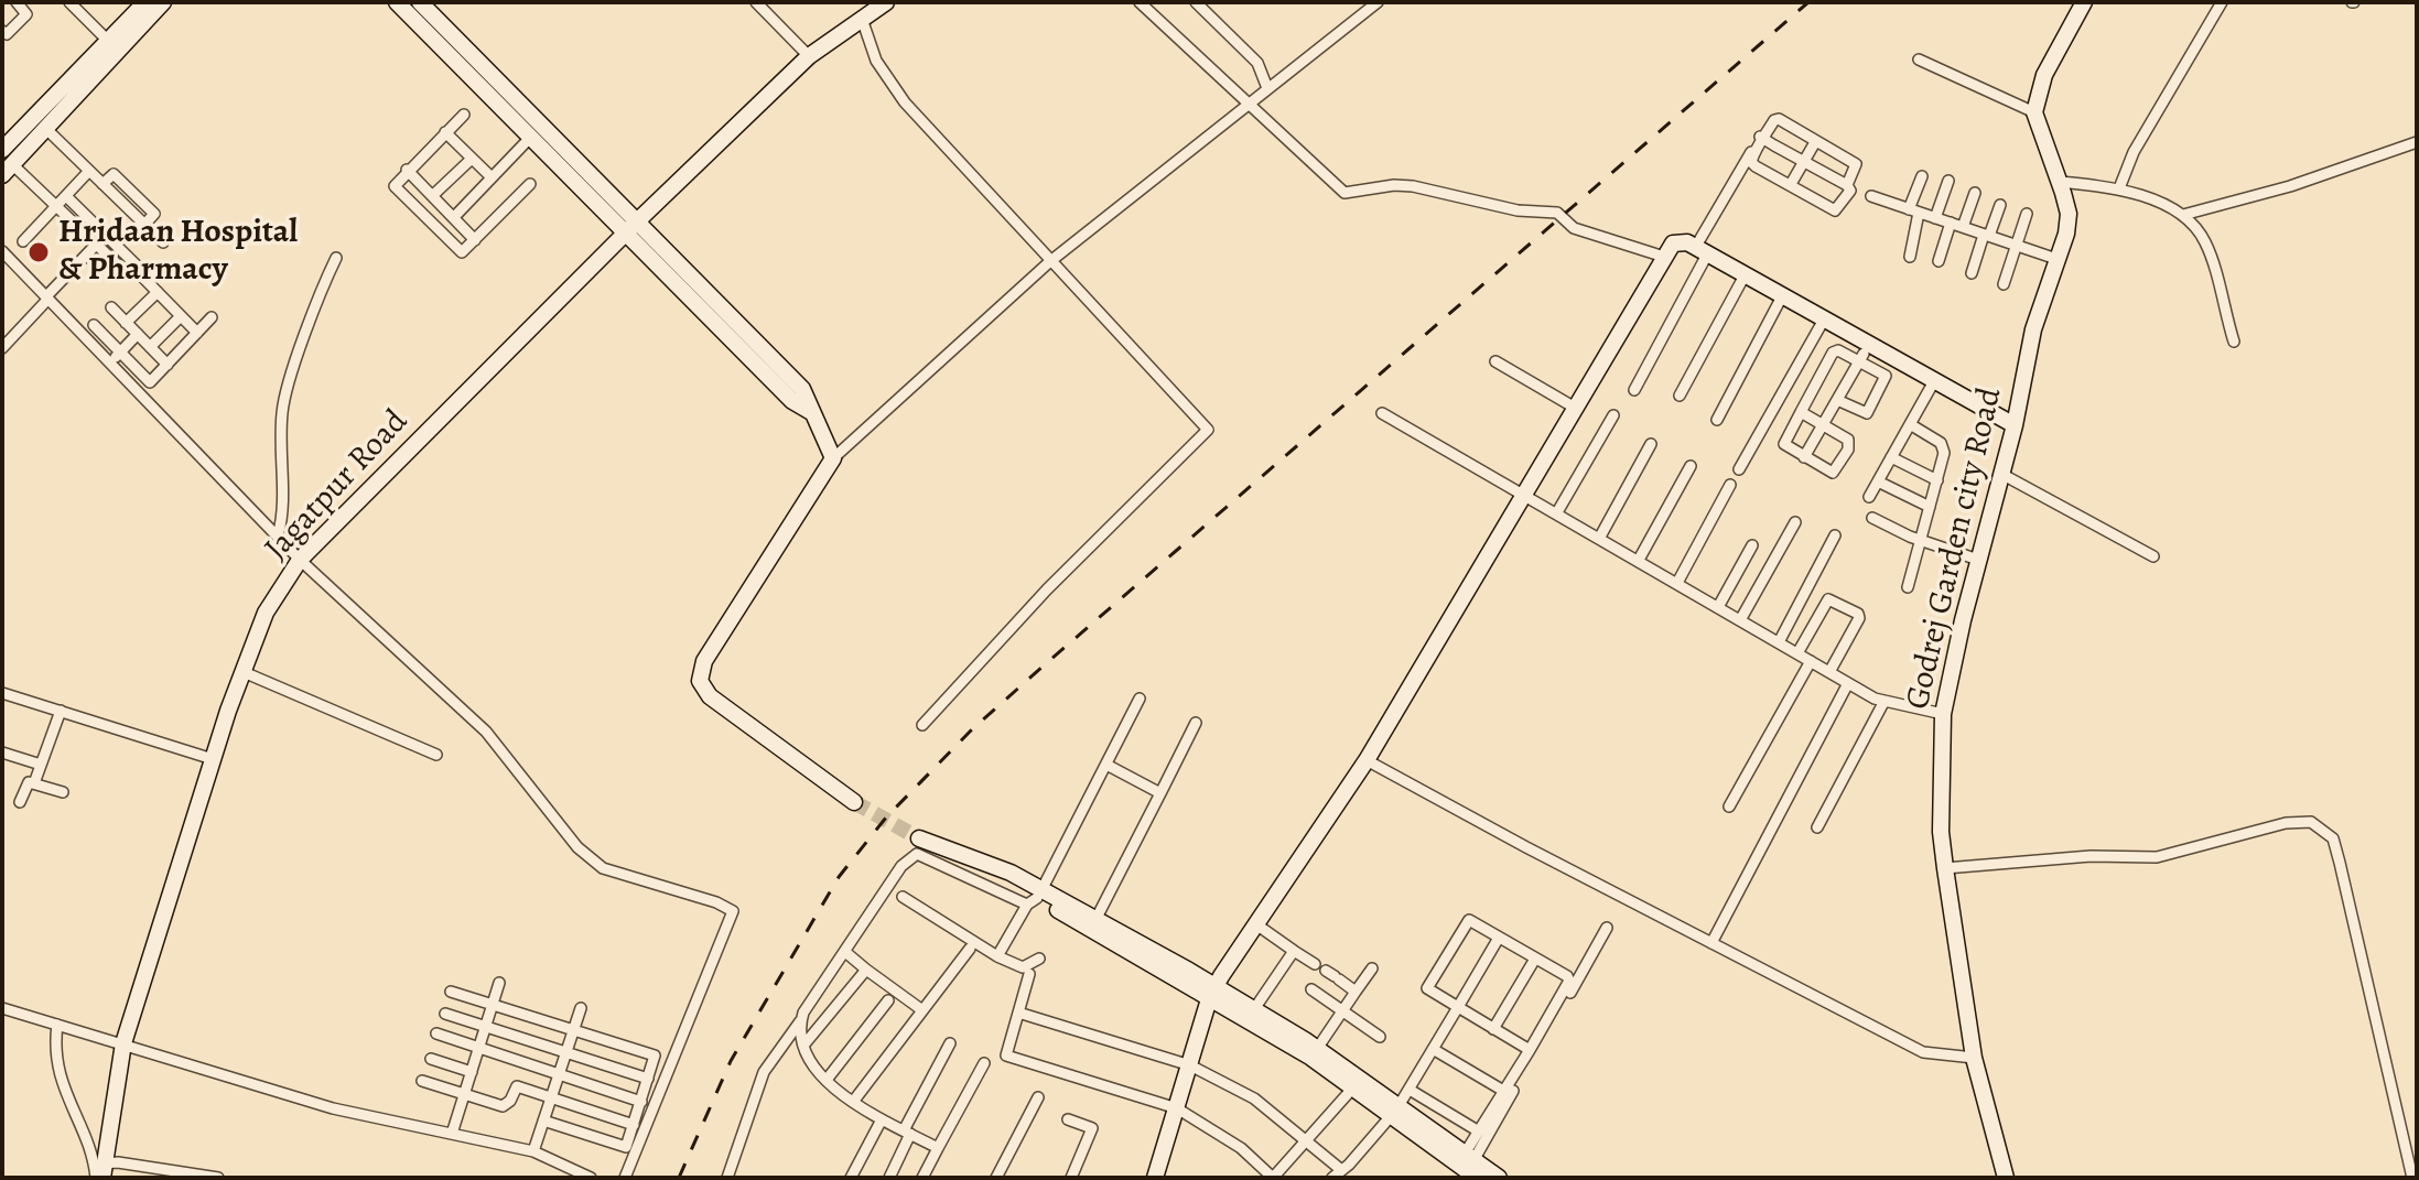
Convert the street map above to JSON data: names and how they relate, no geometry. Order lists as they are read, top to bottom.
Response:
{
  "streets": {
    "street": ["Jagatpur Road", "Godrej Garden city Road"]
  },
  "places": ["Hridaan Hospital & Pharmacy"]
}
